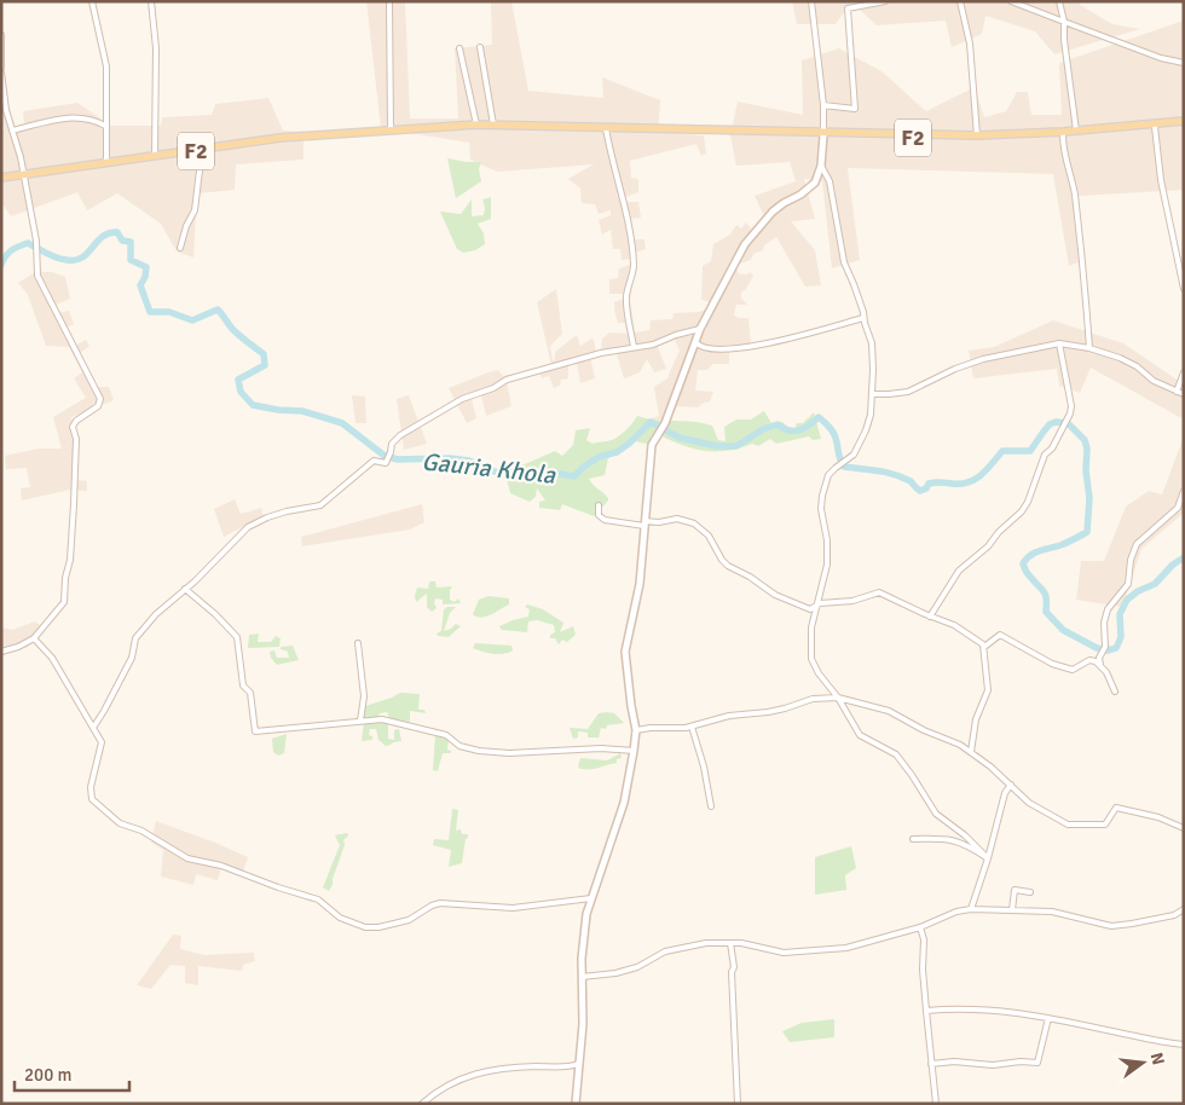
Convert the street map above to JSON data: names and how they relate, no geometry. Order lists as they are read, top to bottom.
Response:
{
  "streets": {
    "main road": ["F2"]
  },
  "water": ["Gauria Khola"],
  "scale_bar": "200 m",
  "north": "right"
}
